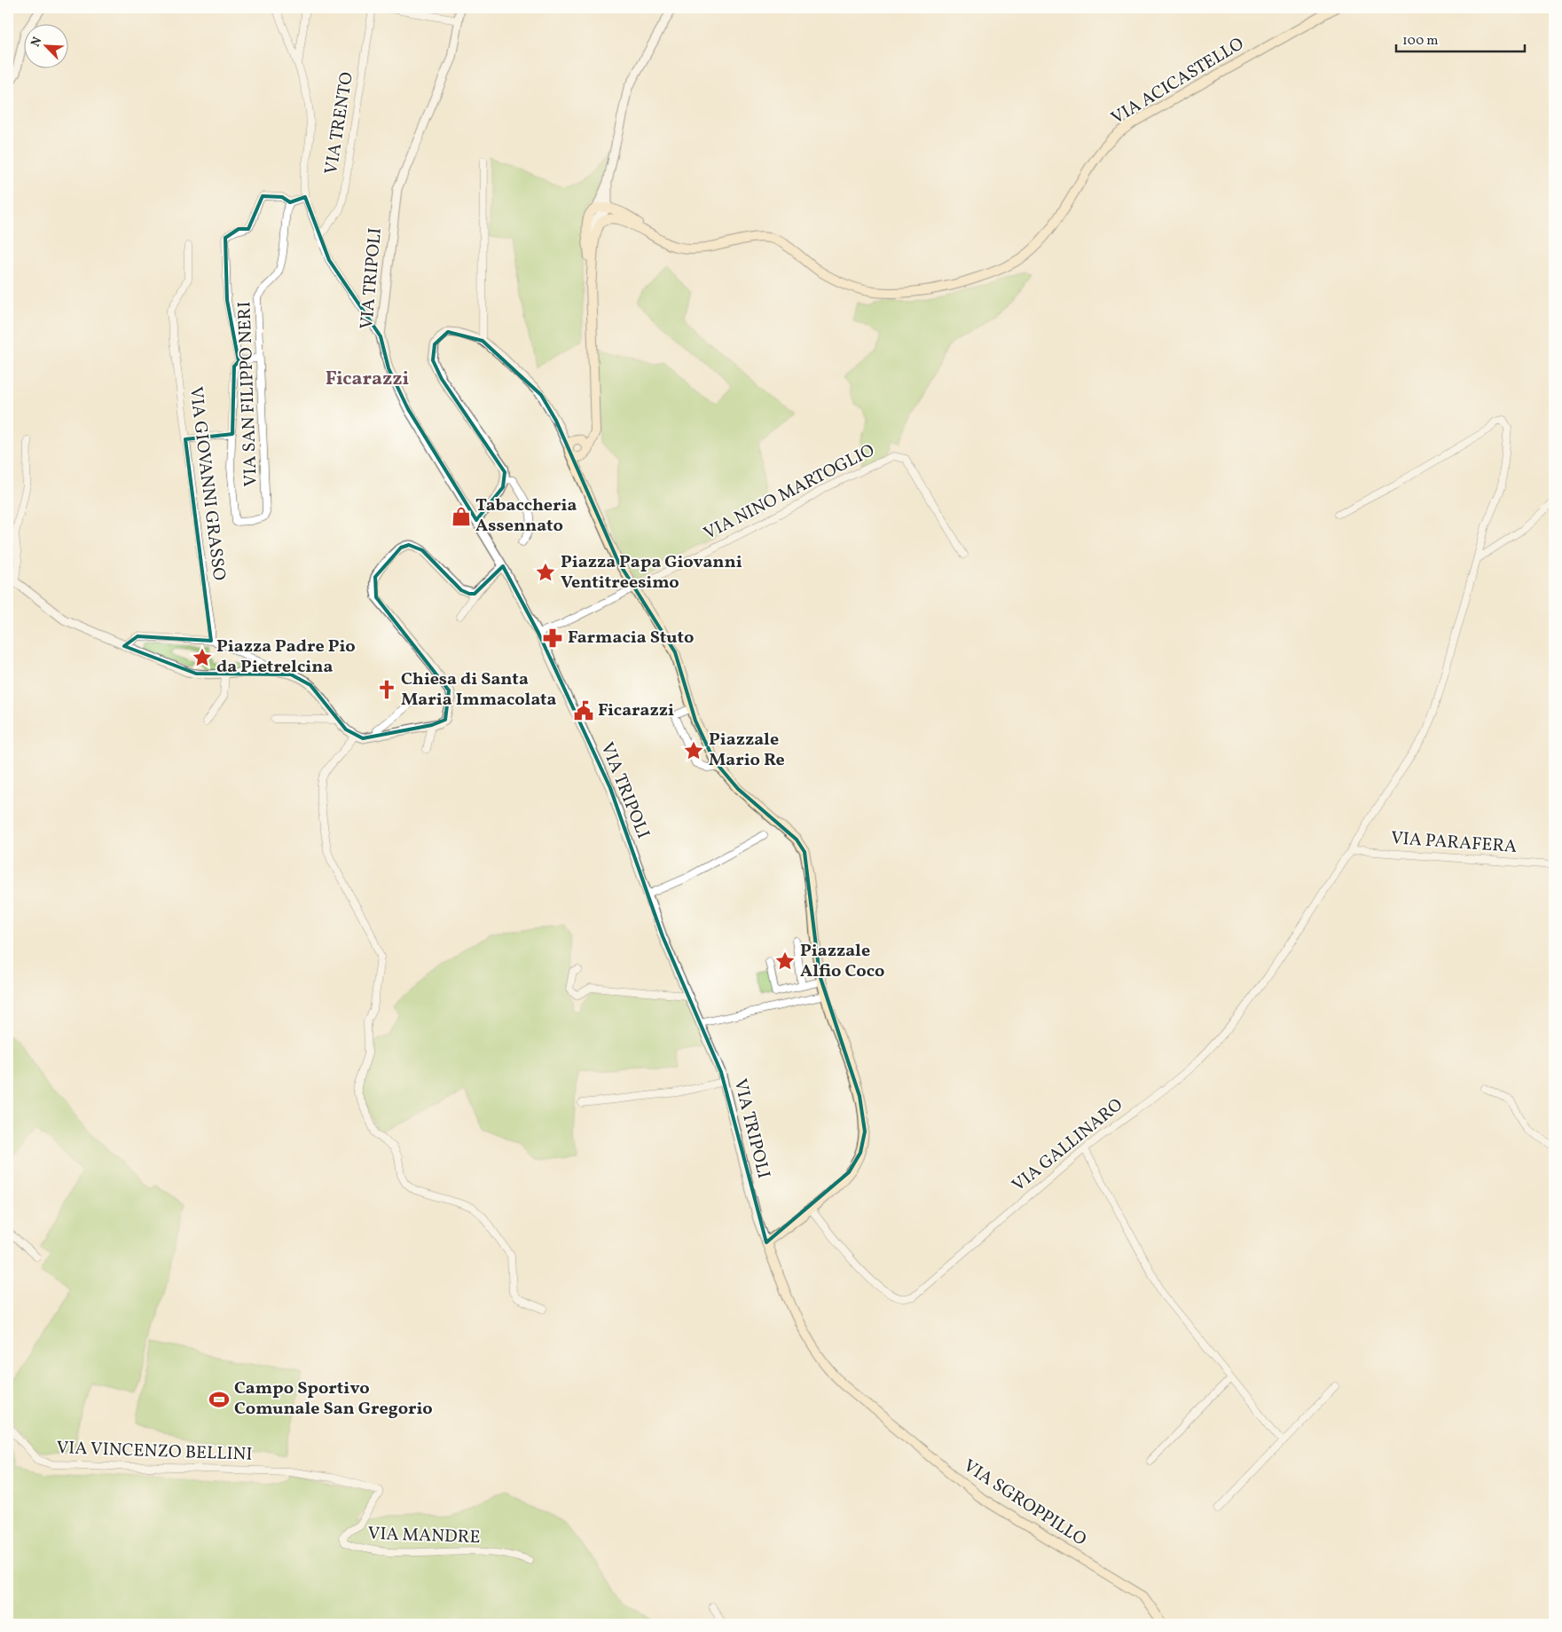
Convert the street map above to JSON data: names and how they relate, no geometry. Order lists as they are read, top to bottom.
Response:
{
  "streets": {
    "main road": ["VIA ACICASTELLO", "VIA TRIPOLI", "VIA SGROPPILLO"],
    "street": [
      "VIA TRENTO",
      "VIA SAN FILIPPO NERI",
      "VIA GIOVANNI GRASSO",
      "VIA NINO MARTOGLIO",
      "VIA PARAFERA",
      "VIA GALLINARO",
      "VIA VINCENZO BELLINI",
      "VIA MANDRE"
    ]
  },
  "crossings": [
    ["VIA TRIPOLI", "VIA NINO MARTOGLIO"],
    ["VIA TRIPOLI", "VIA SGROPPILLO"],
    ["VIA PARAFERA", "VIA GALLINARO"],
    ["VIA VINCENZO BELLINI", "VIA MANDRE"]
  ],
  "districts": ["Ficarazzi"],
  "places": {
    "shop": ["Tabaccheria Assennato"],
    "place": [
      "Piazza Papa Giovanni Ventitreesimo",
      "Piazza Padre Pio da Pietrelcina",
      "Piazzale Mario Re",
      "Piazzale Alfio Coco"
    ],
    "pharmacy": ["Farmacia Stuto"],
    "church": ["Chiesa di Santa Maria Immacolata"],
    "public building": ["Ficarazzi"],
    "sports": ["Campo Sportivo Comunale San Gregorio"]
  },
  "scale_bar": "100 m",
  "north": "top left"
}
